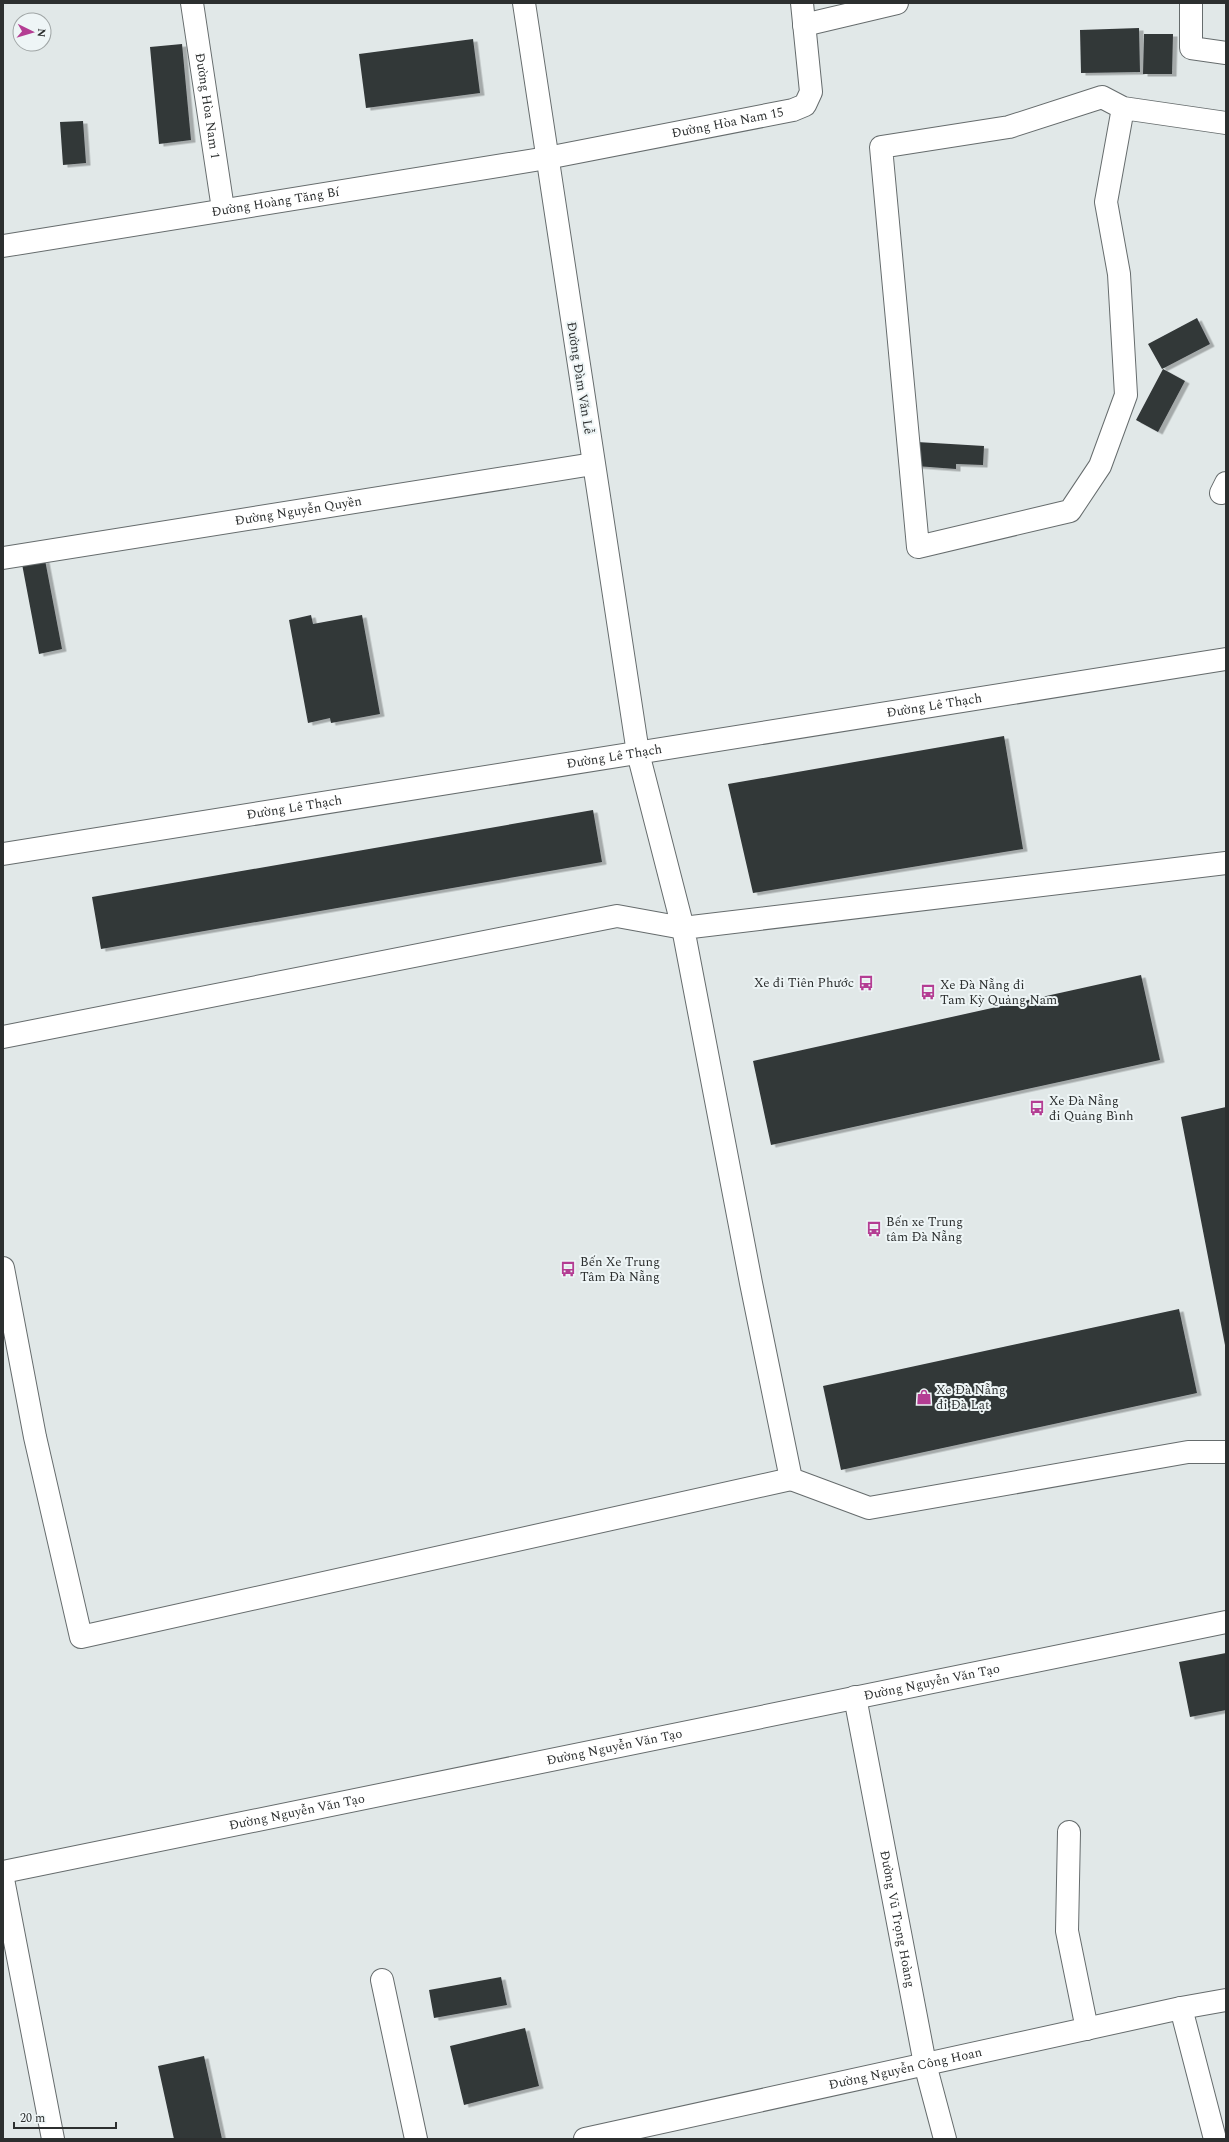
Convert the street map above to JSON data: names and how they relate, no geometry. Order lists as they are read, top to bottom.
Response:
{
  "streets": {
    "street": [
      "Đường Hòa Nam 1",
      "Đường Hòa Nam 15",
      "Đường Hoàng Tăng Bí",
      "Đường Đàm Văn Lễ",
      "Đường Nguyễn Quyền",
      "Đường Lê Thạch",
      "Đường Nguyễn Văn Tạo",
      "Đường Vũ Trọng Hoàng",
      "Đường Nguyễn Công Hoan"
    ]
  },
  "crossings": [
    ["Đường Hòa Nam 1", "Đường Hoàng Tăng Bí"],
    ["Đường Hòa Nam 15", "Đường Hoàng Tăng Bí"],
    ["Đường Hòa Nam 15", "Đường Đàm Văn Lễ"],
    ["Đường Hoàng Tăng Bí", "Đường Đàm Văn Lễ"],
    ["Đường Đàm Văn Lễ", "Đường Nguyễn Quyền"],
    ["Đường Đàm Văn Lễ", "Đường Lê Thạch"],
    ["Đường Nguyễn Văn Tạo", "Đường Vũ Trọng Hoàng"],
    ["Đường Vũ Trọng Hoàng", "Đường Nguyễn Công Hoan"]
  ],
  "places": {
    "bus stop": [
      "Xe đi Tiên Phước",
      "Xe Đà Nẵng đi Tam Kỳ Quảng Nam",
      "Xe Đà Nẵng đi Quảng Bình",
      "Bến xe Trung tâm Đà Nẵng",
      "Bến Xe Trung Tâm Đà Nẵng"
    ],
    "shop": ["Xe Đà Nẵng đi Đà Lạt"]
  },
  "scale_bar": "20 m",
  "north": "right"
}
